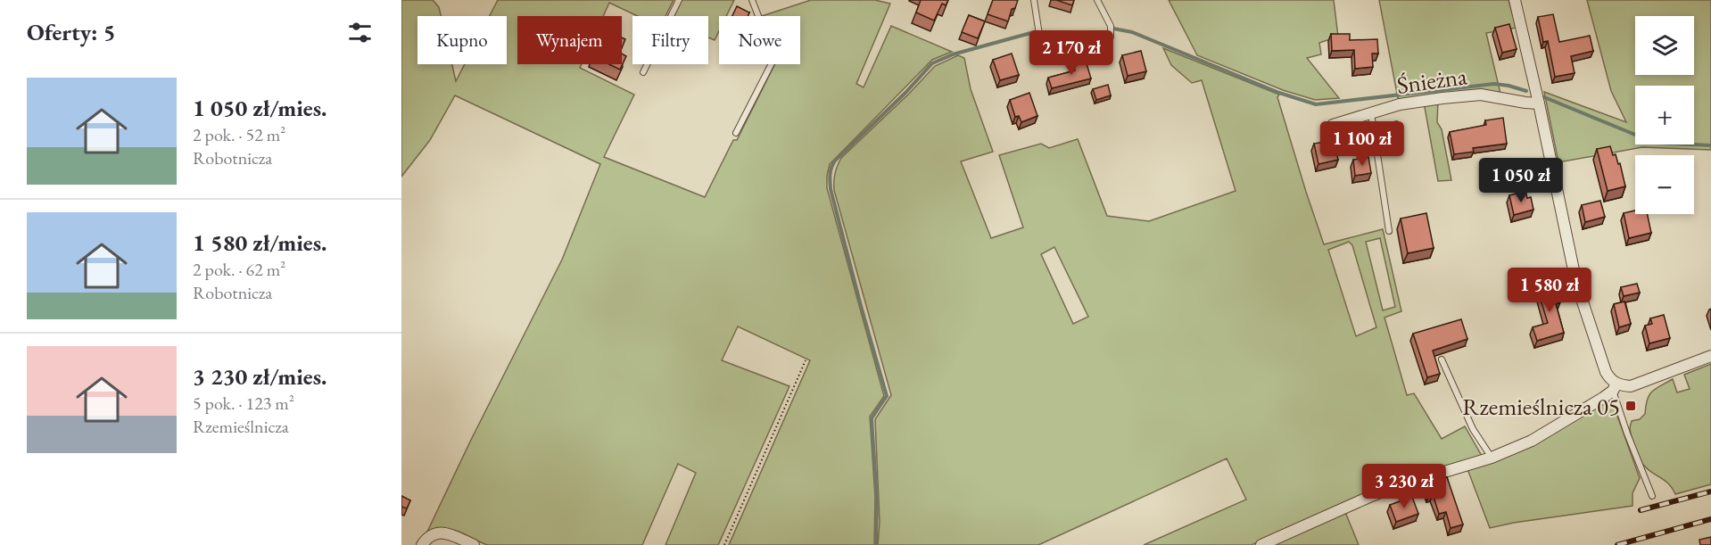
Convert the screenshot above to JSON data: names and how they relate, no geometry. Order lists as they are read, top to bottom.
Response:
{
  "streets": {
    "street": ["Śnieżna"]
  },
  "places": {
    "transit": ["Rzemieślnicza 05"]
  },
  "page": {
    "heading": "Oferty: 5",
    "map_buttons": ["+", "−"],
    "chip": [
      "Kupno",
      "Wynajem",
      "Filtry",
      "Nowe"
    ],
    "price": [
      "2 170 zł",
      "1 100 zł",
      "1 050 zł",
      "1 580 zł",
      "3 230 zł"
    ],
    "list": [
      {
        "name": "1 050 zł/mies.",
        "note": "2 pok. · 52 m² · Robotnicza"
      },
      {
        "name": "1 580 zł/mies.",
        "note": "2 pok. · 62 m² · Robotnicza"
      },
      {
        "name": "3 230 zł/mies.",
        "note": "5 pok. · 123 m² · Rzemieślnicza"
      }
    ]
  }
}
